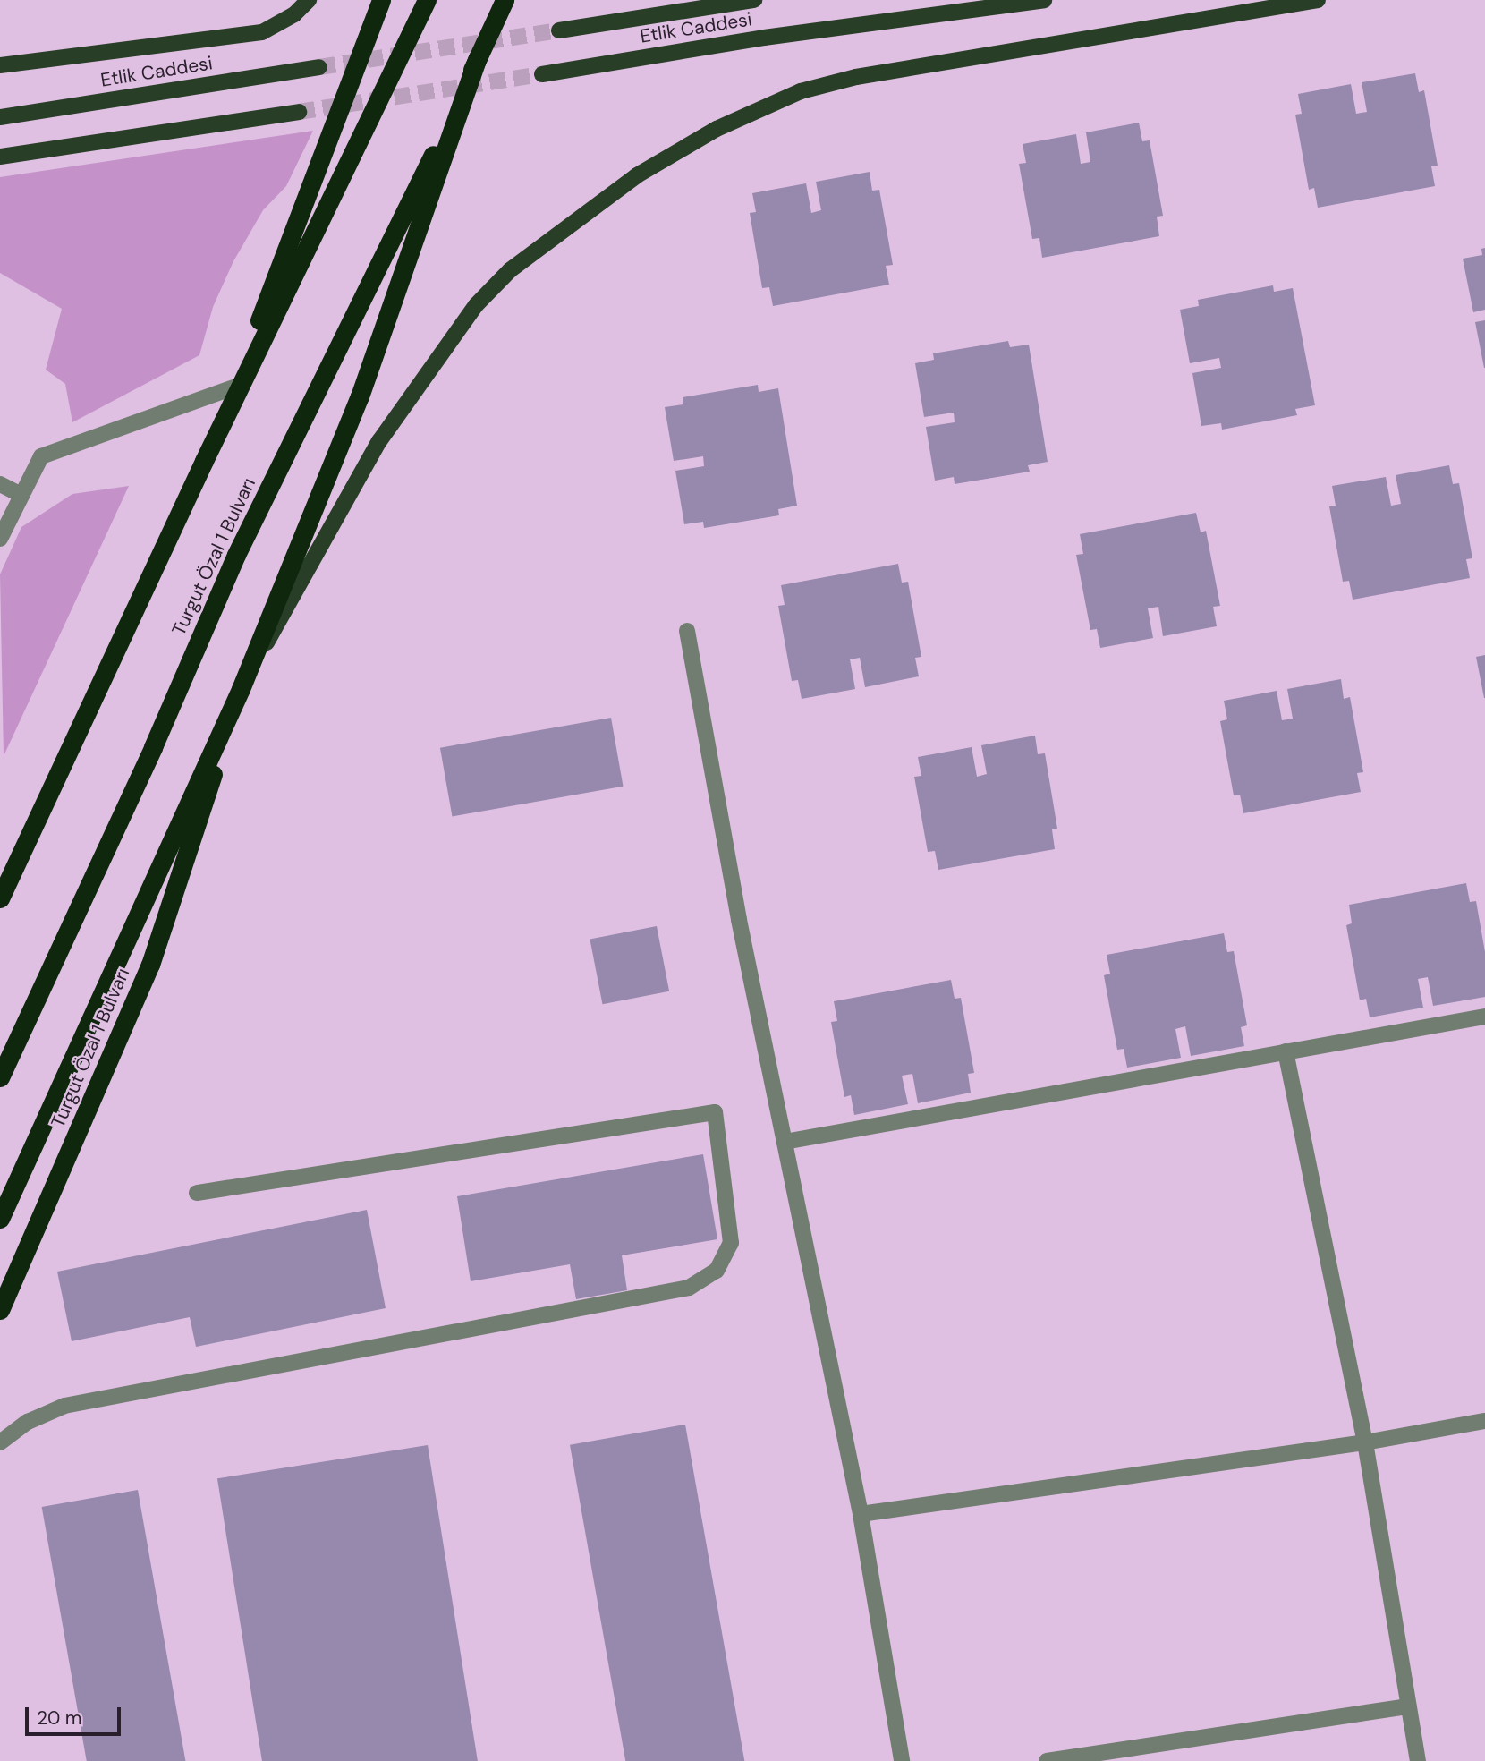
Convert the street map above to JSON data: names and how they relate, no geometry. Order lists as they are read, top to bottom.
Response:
{
  "streets": {
    "highway": ["Turgut Özal 1 Bulvarı"],
    "main road": ["Etlik Caddesi"]
  },
  "scale_bar": "20 m"
}
